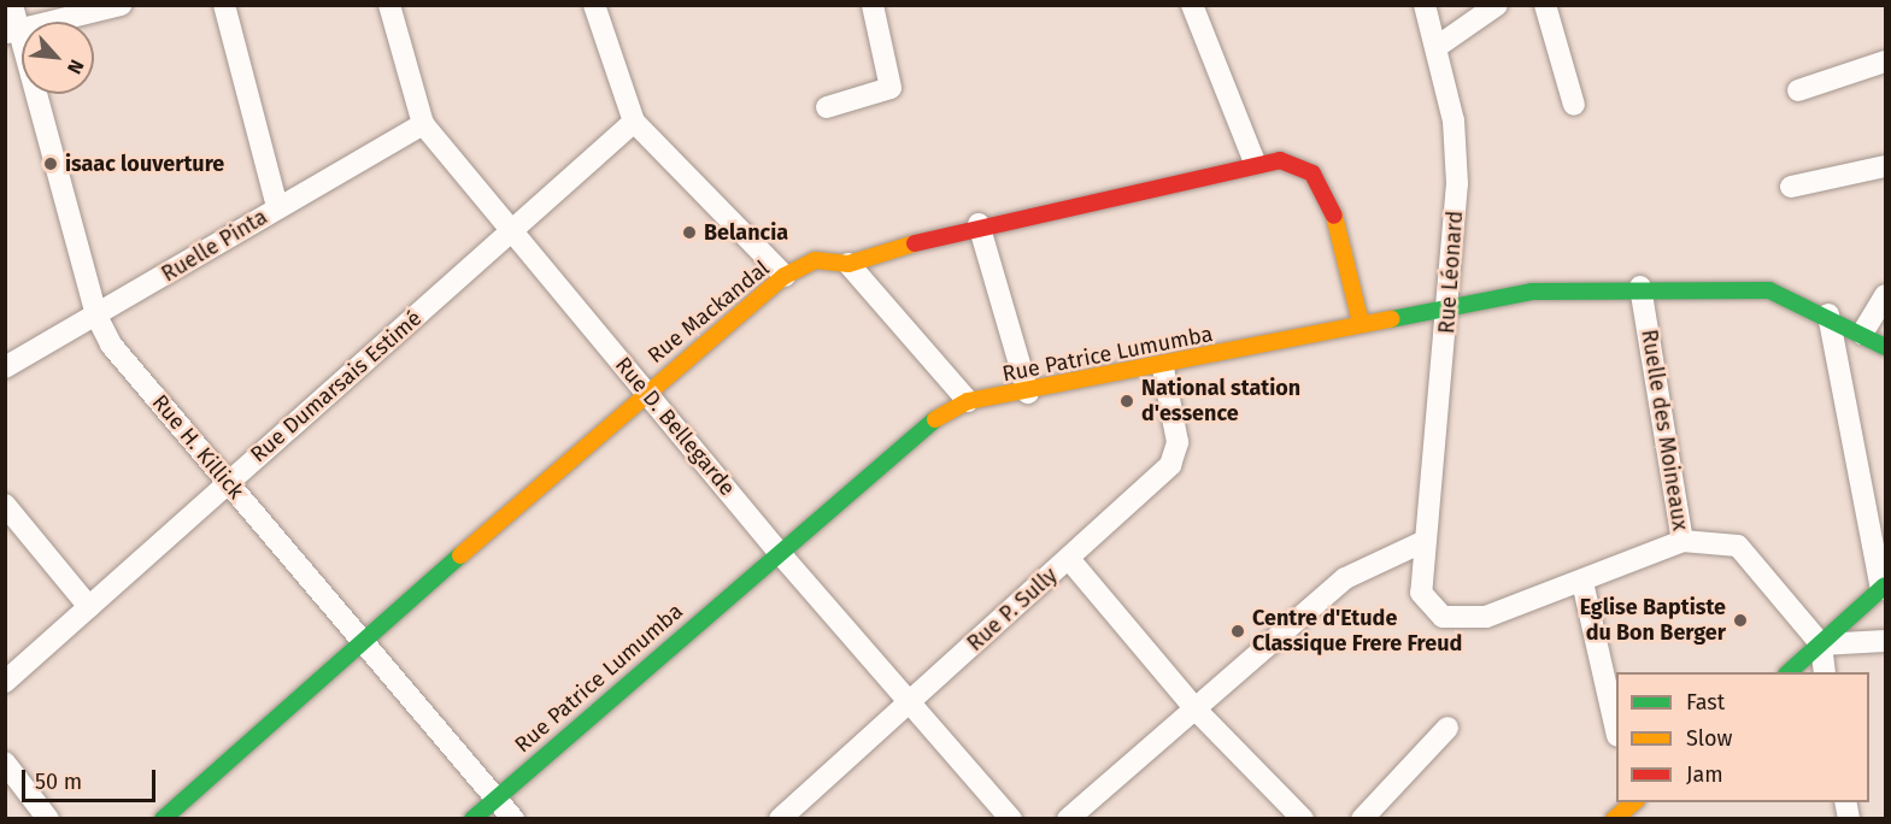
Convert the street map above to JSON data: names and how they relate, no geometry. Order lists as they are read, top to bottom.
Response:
{
  "streets": {
    "street": [
      "Ruelle Pinta",
      "Rue Léonard",
      "Rue Mackandal",
      "Rue Patrice Lumumba",
      "Rue Dumarsais Estimé",
      "Rue D. Bellegarde",
      "Ruelle des Moineaux",
      "Rue H. Killick",
      "Rue P. Sully"
    ]
  },
  "crossings": [
    ["Ruelle Pinta", "Rue D. Bellegarde"],
    ["Ruelle Pinta", "Rue H. Killick"],
    ["Rue Léonard", "Rue Patrice Lumumba"],
    ["Rue Léonard", "Ruelle des Moineaux"],
    ["Rue Mackandal", "Rue Patrice Lumumba"],
    ["Rue Mackandal", "Rue D. Bellegarde"],
    ["Rue Mackandal", "Rue H. Killick"],
    ["Rue Patrice Lumumba", "Rue D. Bellegarde"],
    ["Rue Patrice Lumumba", "Ruelle des Moineaux"],
    ["Rue Patrice Lumumba", "Rue H. Killick"],
    ["Rue Patrice Lumumba", "Rue P. Sully"],
    ["Rue Dumarsais Estimé", "Rue D. Bellegarde"],
    ["Rue Dumarsais Estimé", "Rue H. Killick"],
    ["Rue D. Bellegarde", "Rue P. Sully"]
  ],
  "places": [
    "isaac louverture",
    "Belancia",
    "National station d'essence",
    "Eglise Baptiste du Bon Berger",
    "Centre d'Etude Classique Frere Freud"
  ],
  "legend": ["Fast", "Slow", "Jam"],
  "scale_bar": "50 m",
  "north": "bottom right"
}
